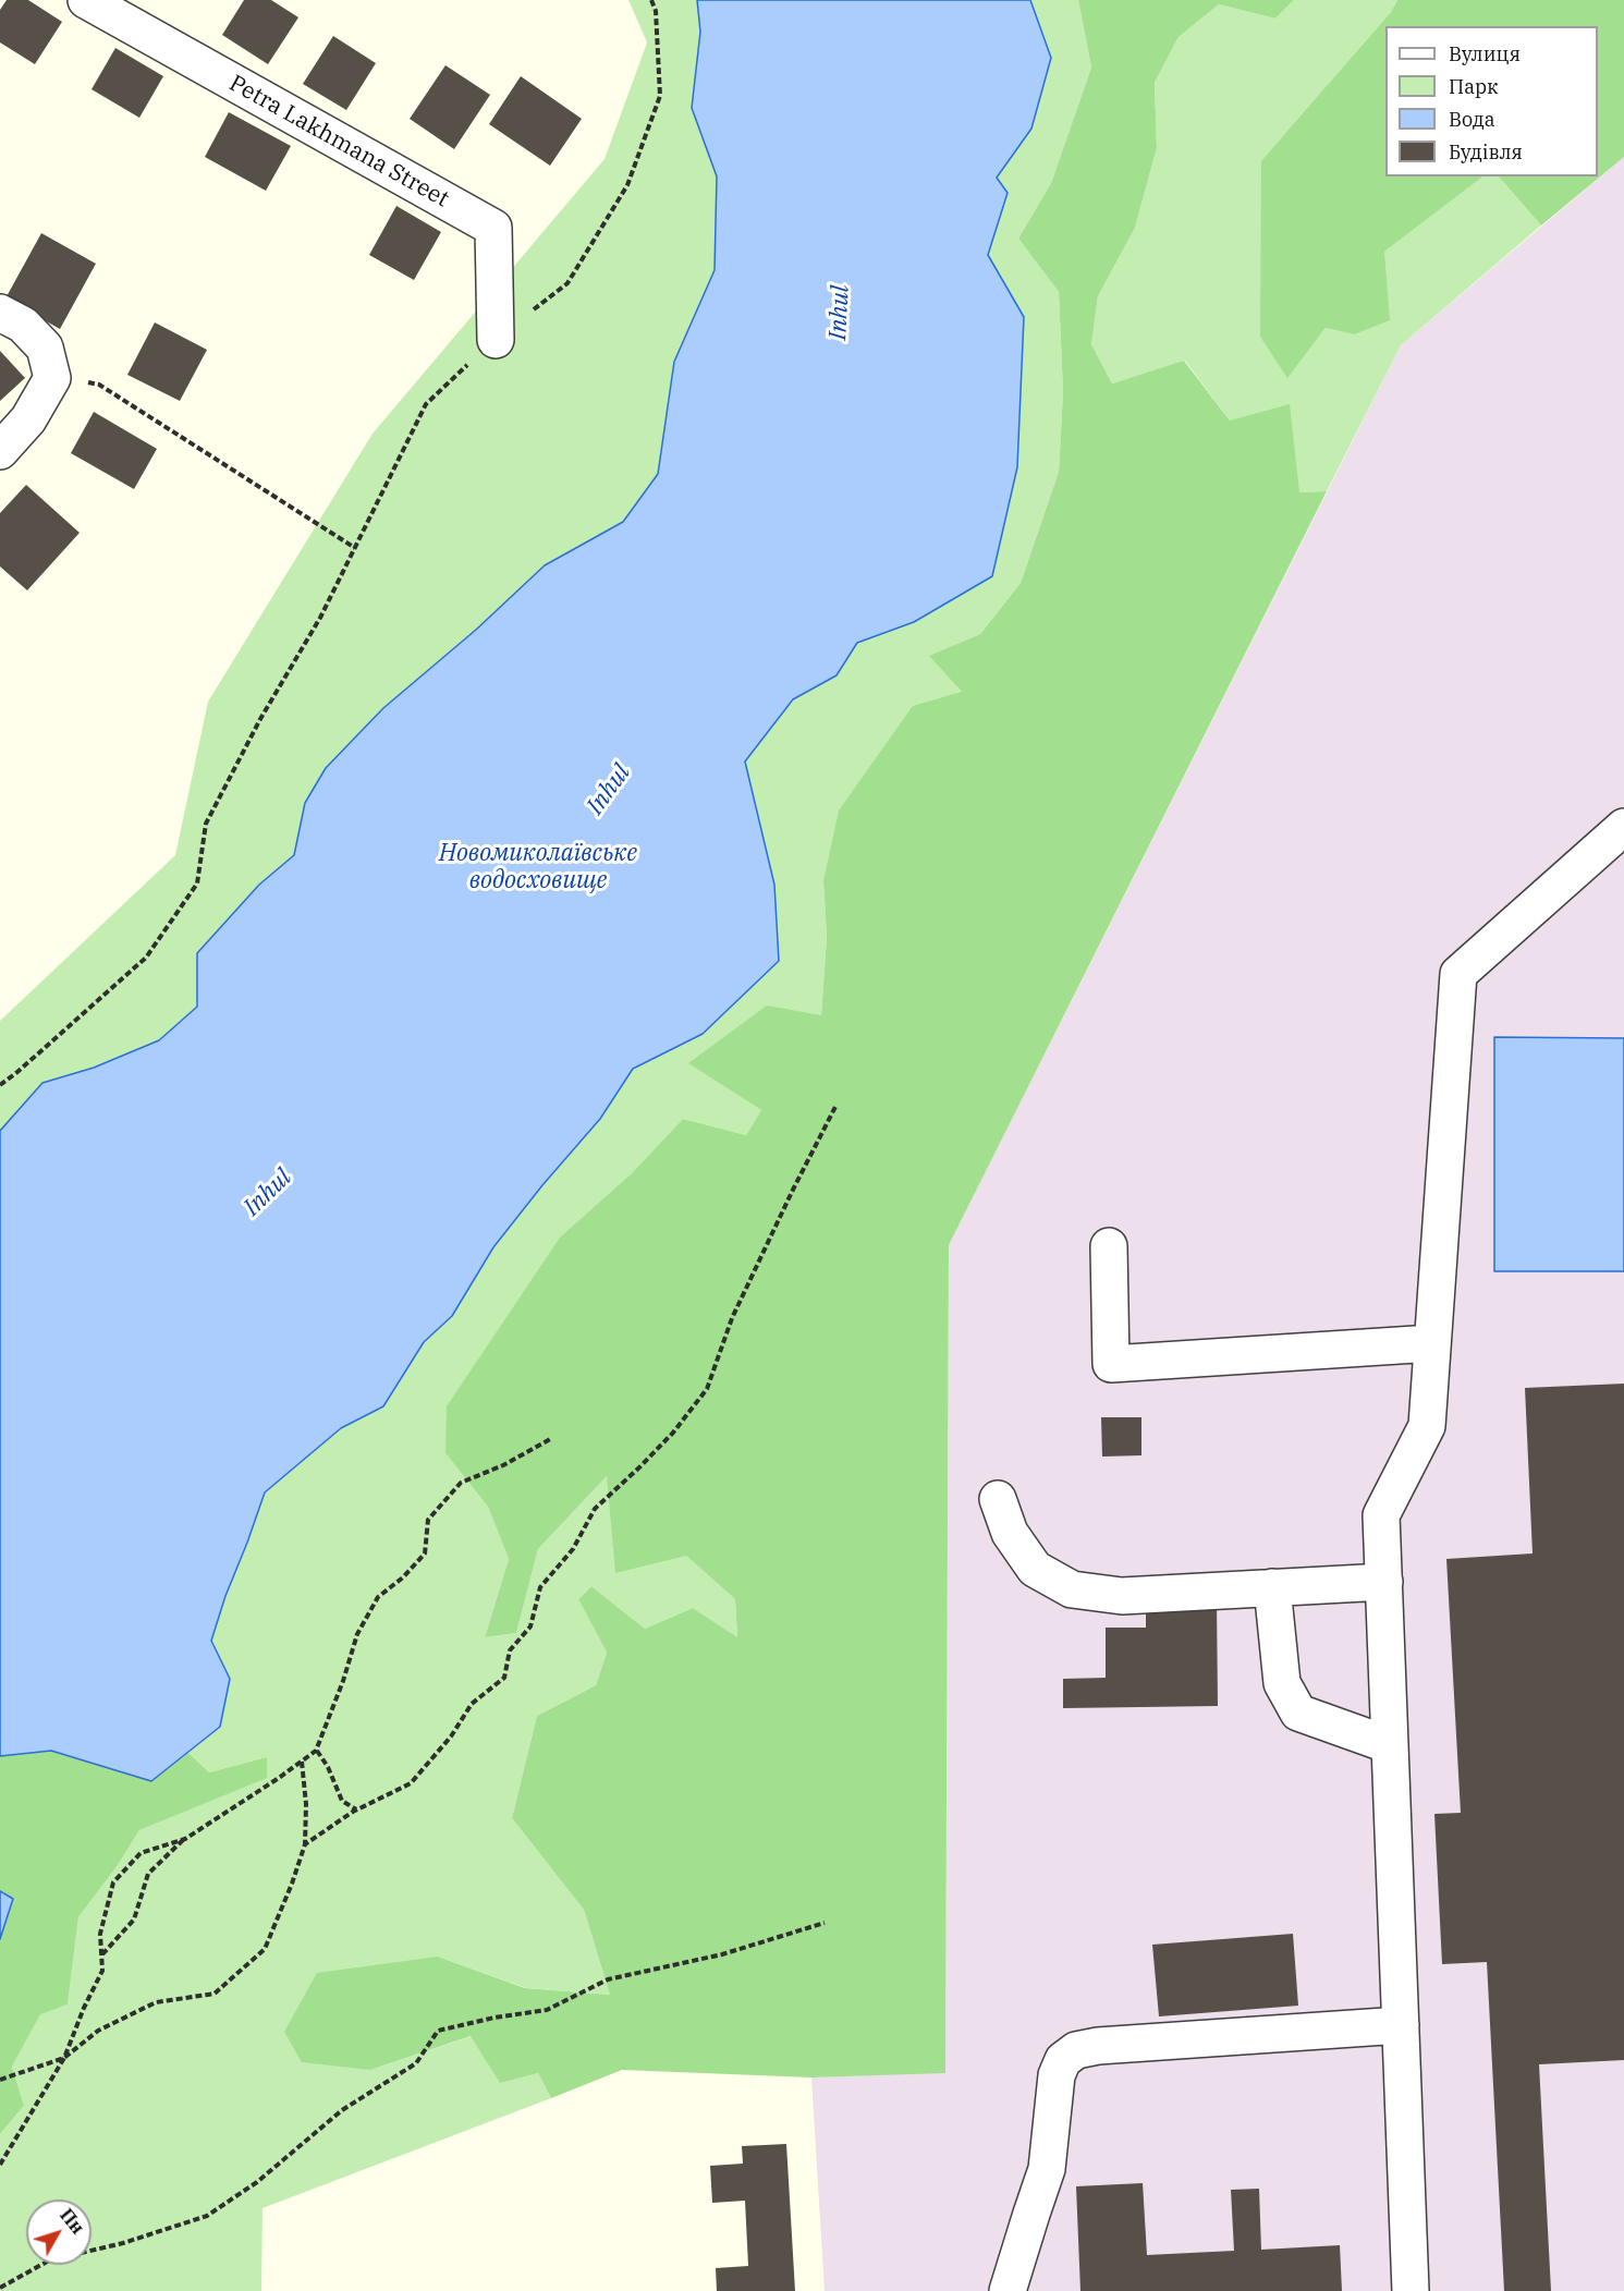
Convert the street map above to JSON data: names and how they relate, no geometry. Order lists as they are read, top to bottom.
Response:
{
  "streets": {
    "street": ["Petra Lakhmana Street"]
  },
  "water": ["Inhul", "Новомиколаївське водосховище"],
  "legend": [
    "Вулиця",
    "Парк",
    "Вода",
    "Будівля"
  ],
  "north": "top right"
}
